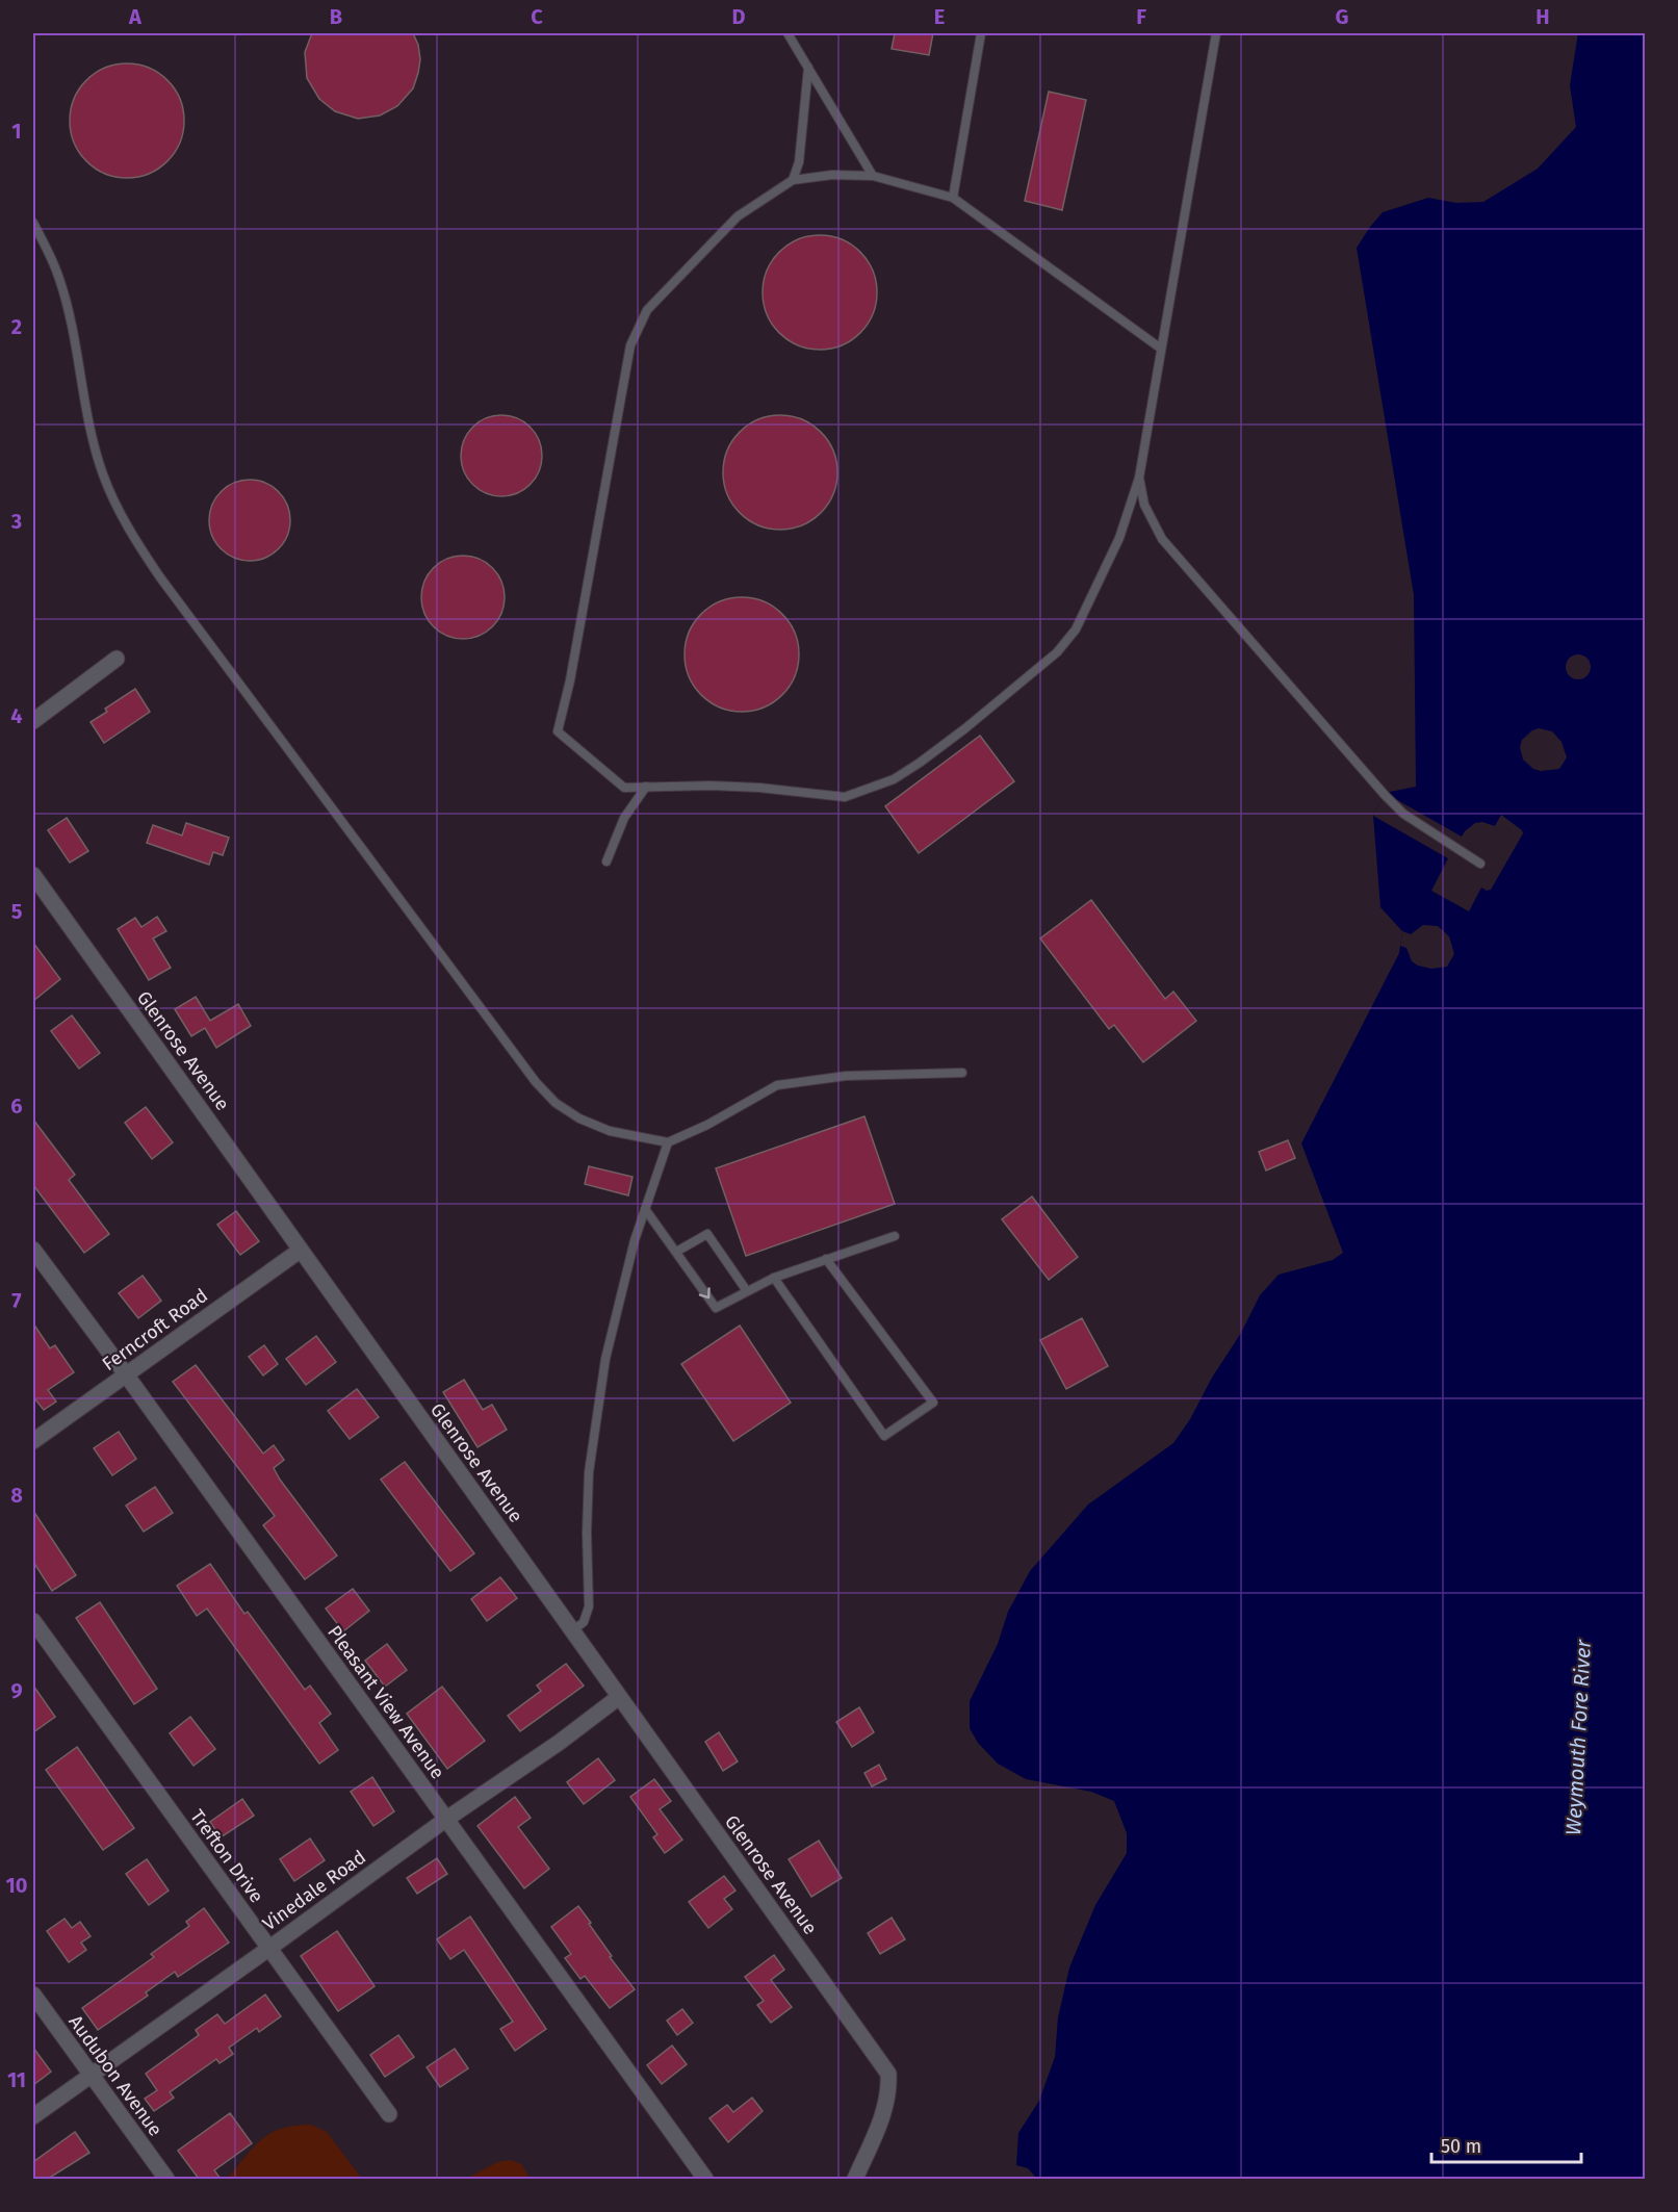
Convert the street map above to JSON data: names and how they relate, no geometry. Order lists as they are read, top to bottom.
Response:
{
  "streets": {
    "street": [
      "Glenrose Avenue",
      "Ferncroft Road",
      "Pleasant View Avenue",
      "Trefton Drive",
      "Vinedale Road",
      "Audubon Avenue"
    ]
  },
  "crossings": [
    ["Glenrose Avenue", "Ferncroft Road"],
    ["Glenrose Avenue", "Vinedale Road"],
    ["Ferncroft Road", "Pleasant View Avenue"],
    ["Pleasant View Avenue", "Vinedale Road"],
    ["Trefton Drive", "Vinedale Road"],
    ["Vinedale Road", "Audubon Avenue"]
  ],
  "water": ["Weymouth Fore River"],
  "scale_bar": "50 m",
  "grid": {
    "columns": [
      "A",
      "B",
      "C",
      "D",
      "E",
      "F",
      "G",
      "H"
    ],
    "rows": [
      "1",
      "2",
      "3",
      "4",
      "5",
      "6",
      "7",
      "8",
      "9",
      "10",
      "11"
    ]
  }
}
